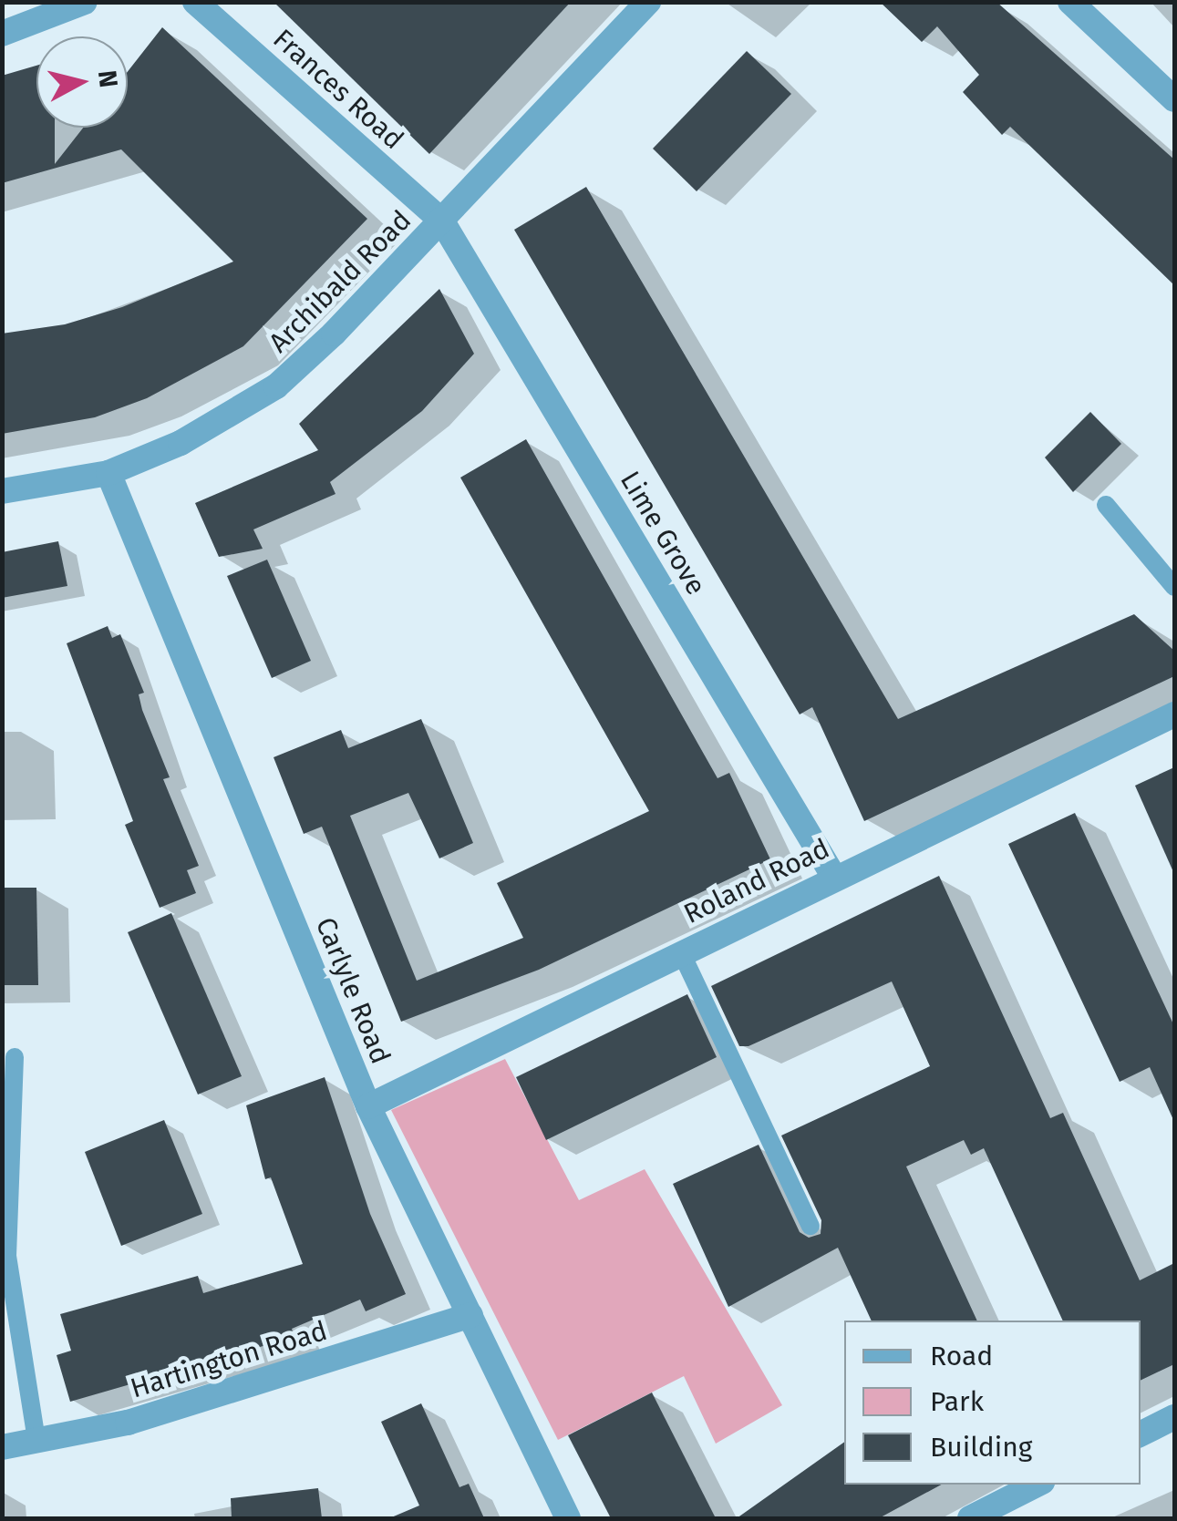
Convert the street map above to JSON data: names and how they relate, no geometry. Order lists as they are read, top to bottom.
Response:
{
  "streets": {
    "street": [
      "Frances Road",
      "Archibald Road",
      "Lime Grove",
      "Roland Road",
      "Carlyle Road",
      "Hartington Road"
    ]
  },
  "crossings": [
    ["Frances Road", "Archibald Road"],
    ["Frances Road", "Lime Grove"],
    ["Archibald Road", "Lime Grove"],
    ["Archibald Road", "Carlyle Road"],
    ["Lime Grove", "Roland Road"],
    ["Roland Road", "Carlyle Road"],
    ["Carlyle Road", "Hartington Road"]
  ],
  "legend": ["Road", "Park", "Building"],
  "north": "right"
}
